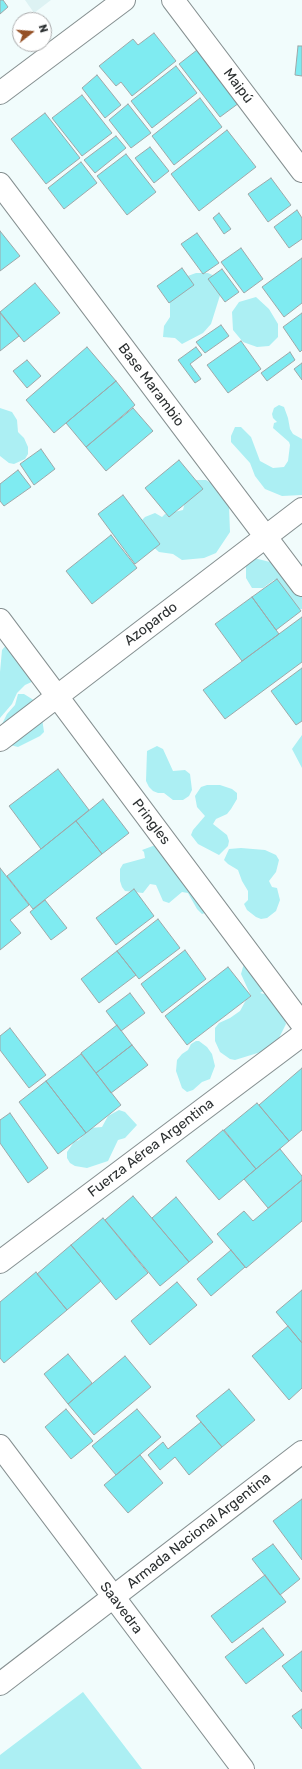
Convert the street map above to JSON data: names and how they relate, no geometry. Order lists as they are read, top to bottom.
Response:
{
  "streets": {
    "street": [
      "Maipú",
      "Base Marambio",
      "Azopardo",
      "Pringles",
      "Fuerza Aérea Argentina",
      "Armada Nacional Argentina",
      "Saavedra"
    ]
  },
  "crossings": [
    ["Base Marambio", "Azopardo"],
    ["Azopardo", "Pringles"],
    ["Armada Nacional Argentina", "Saavedra"]
  ],
  "north": "right"
}
